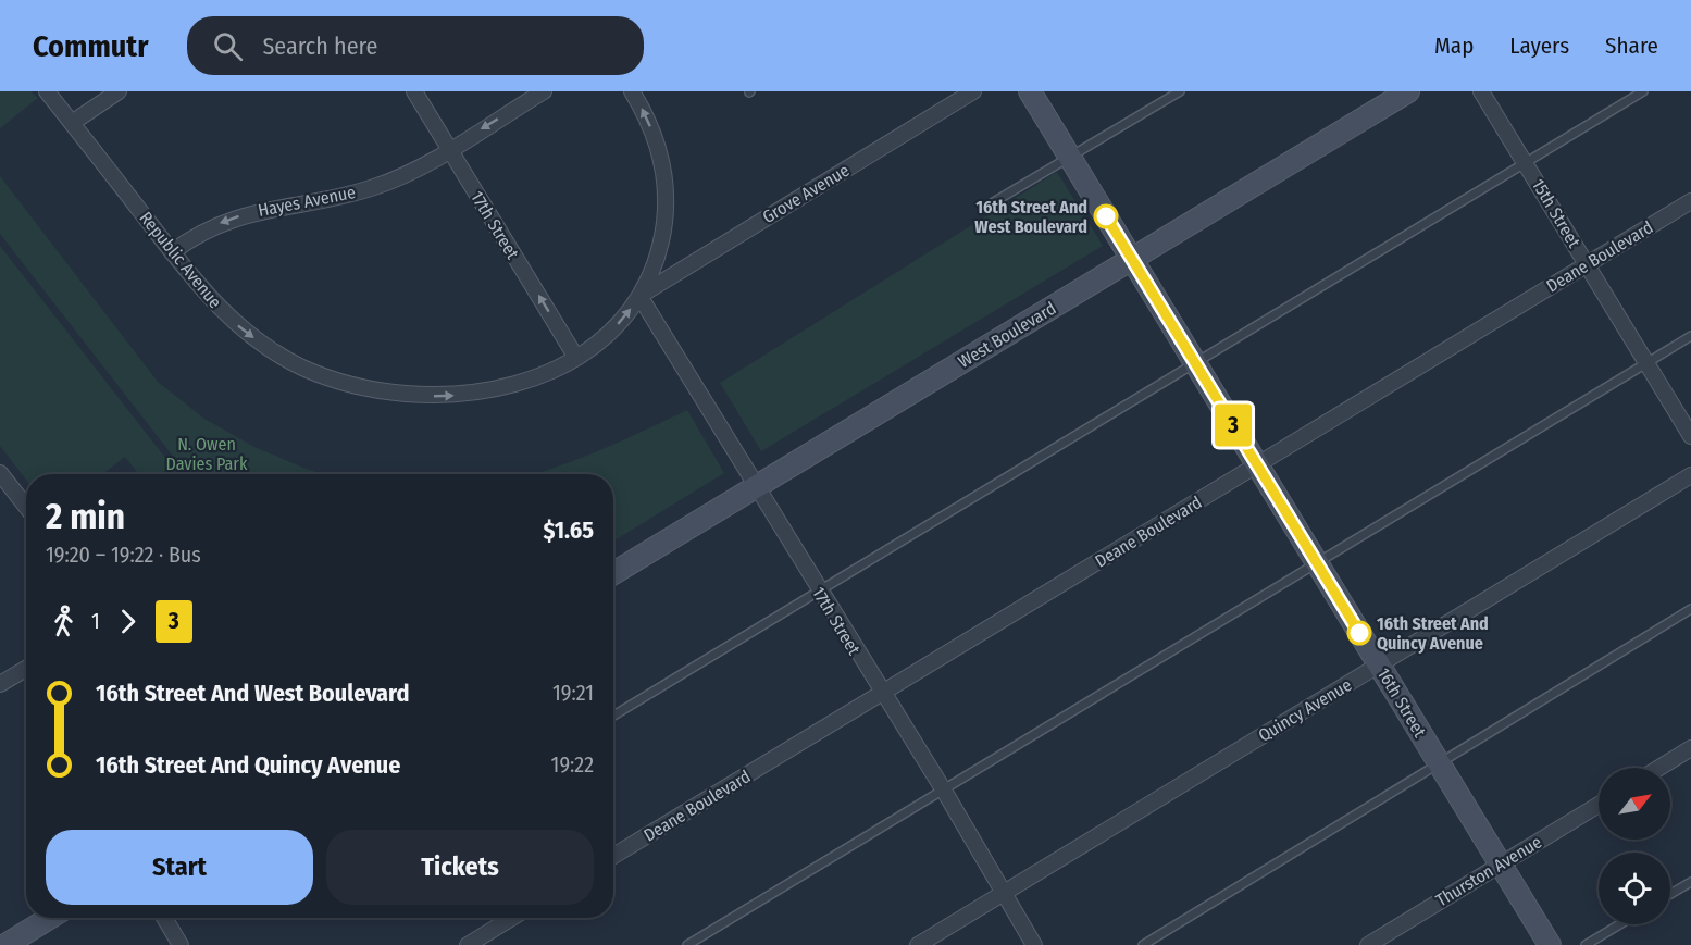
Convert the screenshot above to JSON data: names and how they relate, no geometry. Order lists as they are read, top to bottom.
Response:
{
  "streets": {
    "street": [
      "Grove Avenue",
      "Hayes Avenue",
      "15th Street",
      "17th Street",
      "Deane Boulevard",
      "Republic Avenue",
      "West Boulevard",
      "16th Street",
      "Quincy Avenue",
      "Thurston Avenue"
    ]
  },
  "crossings": [
    ["Grove Avenue", "17th Street"],
    ["Grove Avenue", "Republic Avenue"],
    ["Hayes Avenue", "17th Street"],
    ["Hayes Avenue", "Republic Avenue"],
    ["15th Street", "Deane Boulevard"],
    ["17th Street", "Deane Boulevard"],
    ["17th Street", "Republic Avenue"],
    ["17th Street", "West Boulevard"],
    ["17th Street", "Quincy Avenue"],
    ["Deane Boulevard", "16th Street"],
    ["West Boulevard", "16th Street"],
    ["16th Street", "Quincy Avenue"],
    ["16th Street", "Thurston Avenue"]
  ],
  "one_way": ["Hayes Avenue", "Republic Avenue"],
  "parks": ["N. Owen Davies Park"],
  "places": ["16th Street And West Boulevard", "16th Street And Quincy Avenue"],
  "lines": ["bus line 3"],
  "north": "top right",
  "page": {
    "header": "Commutr",
    "search": "Search here",
    "nav": ["Map", "Layers", "Share"],
    "on_map": "3",
    "heading": ["2 min", "19:20 – 19:22 · Bus", "$1.65"],
    "legs": ["1", "3"],
    "list": [
      {
        "name": "16th Street And West Boulevard",
        "value": "19:21"
      },
      {
        "name": "16th Street And Quincy Avenue",
        "value": "19:22"
      }
    ],
    "buttons": ["Start", "Tickets"]
  }
}
